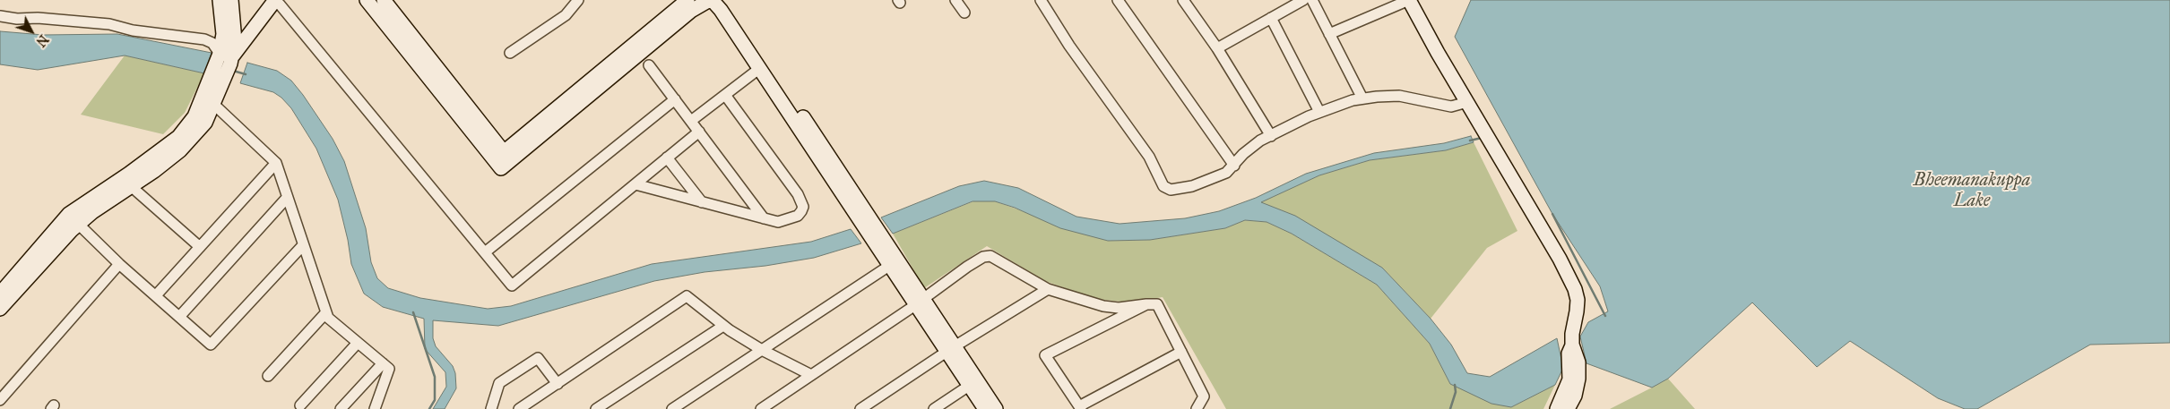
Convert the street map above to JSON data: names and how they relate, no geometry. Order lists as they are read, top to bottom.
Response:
{
  "water": ["Bheemanakuppa Lake"],
  "north": "bottom right"
}
